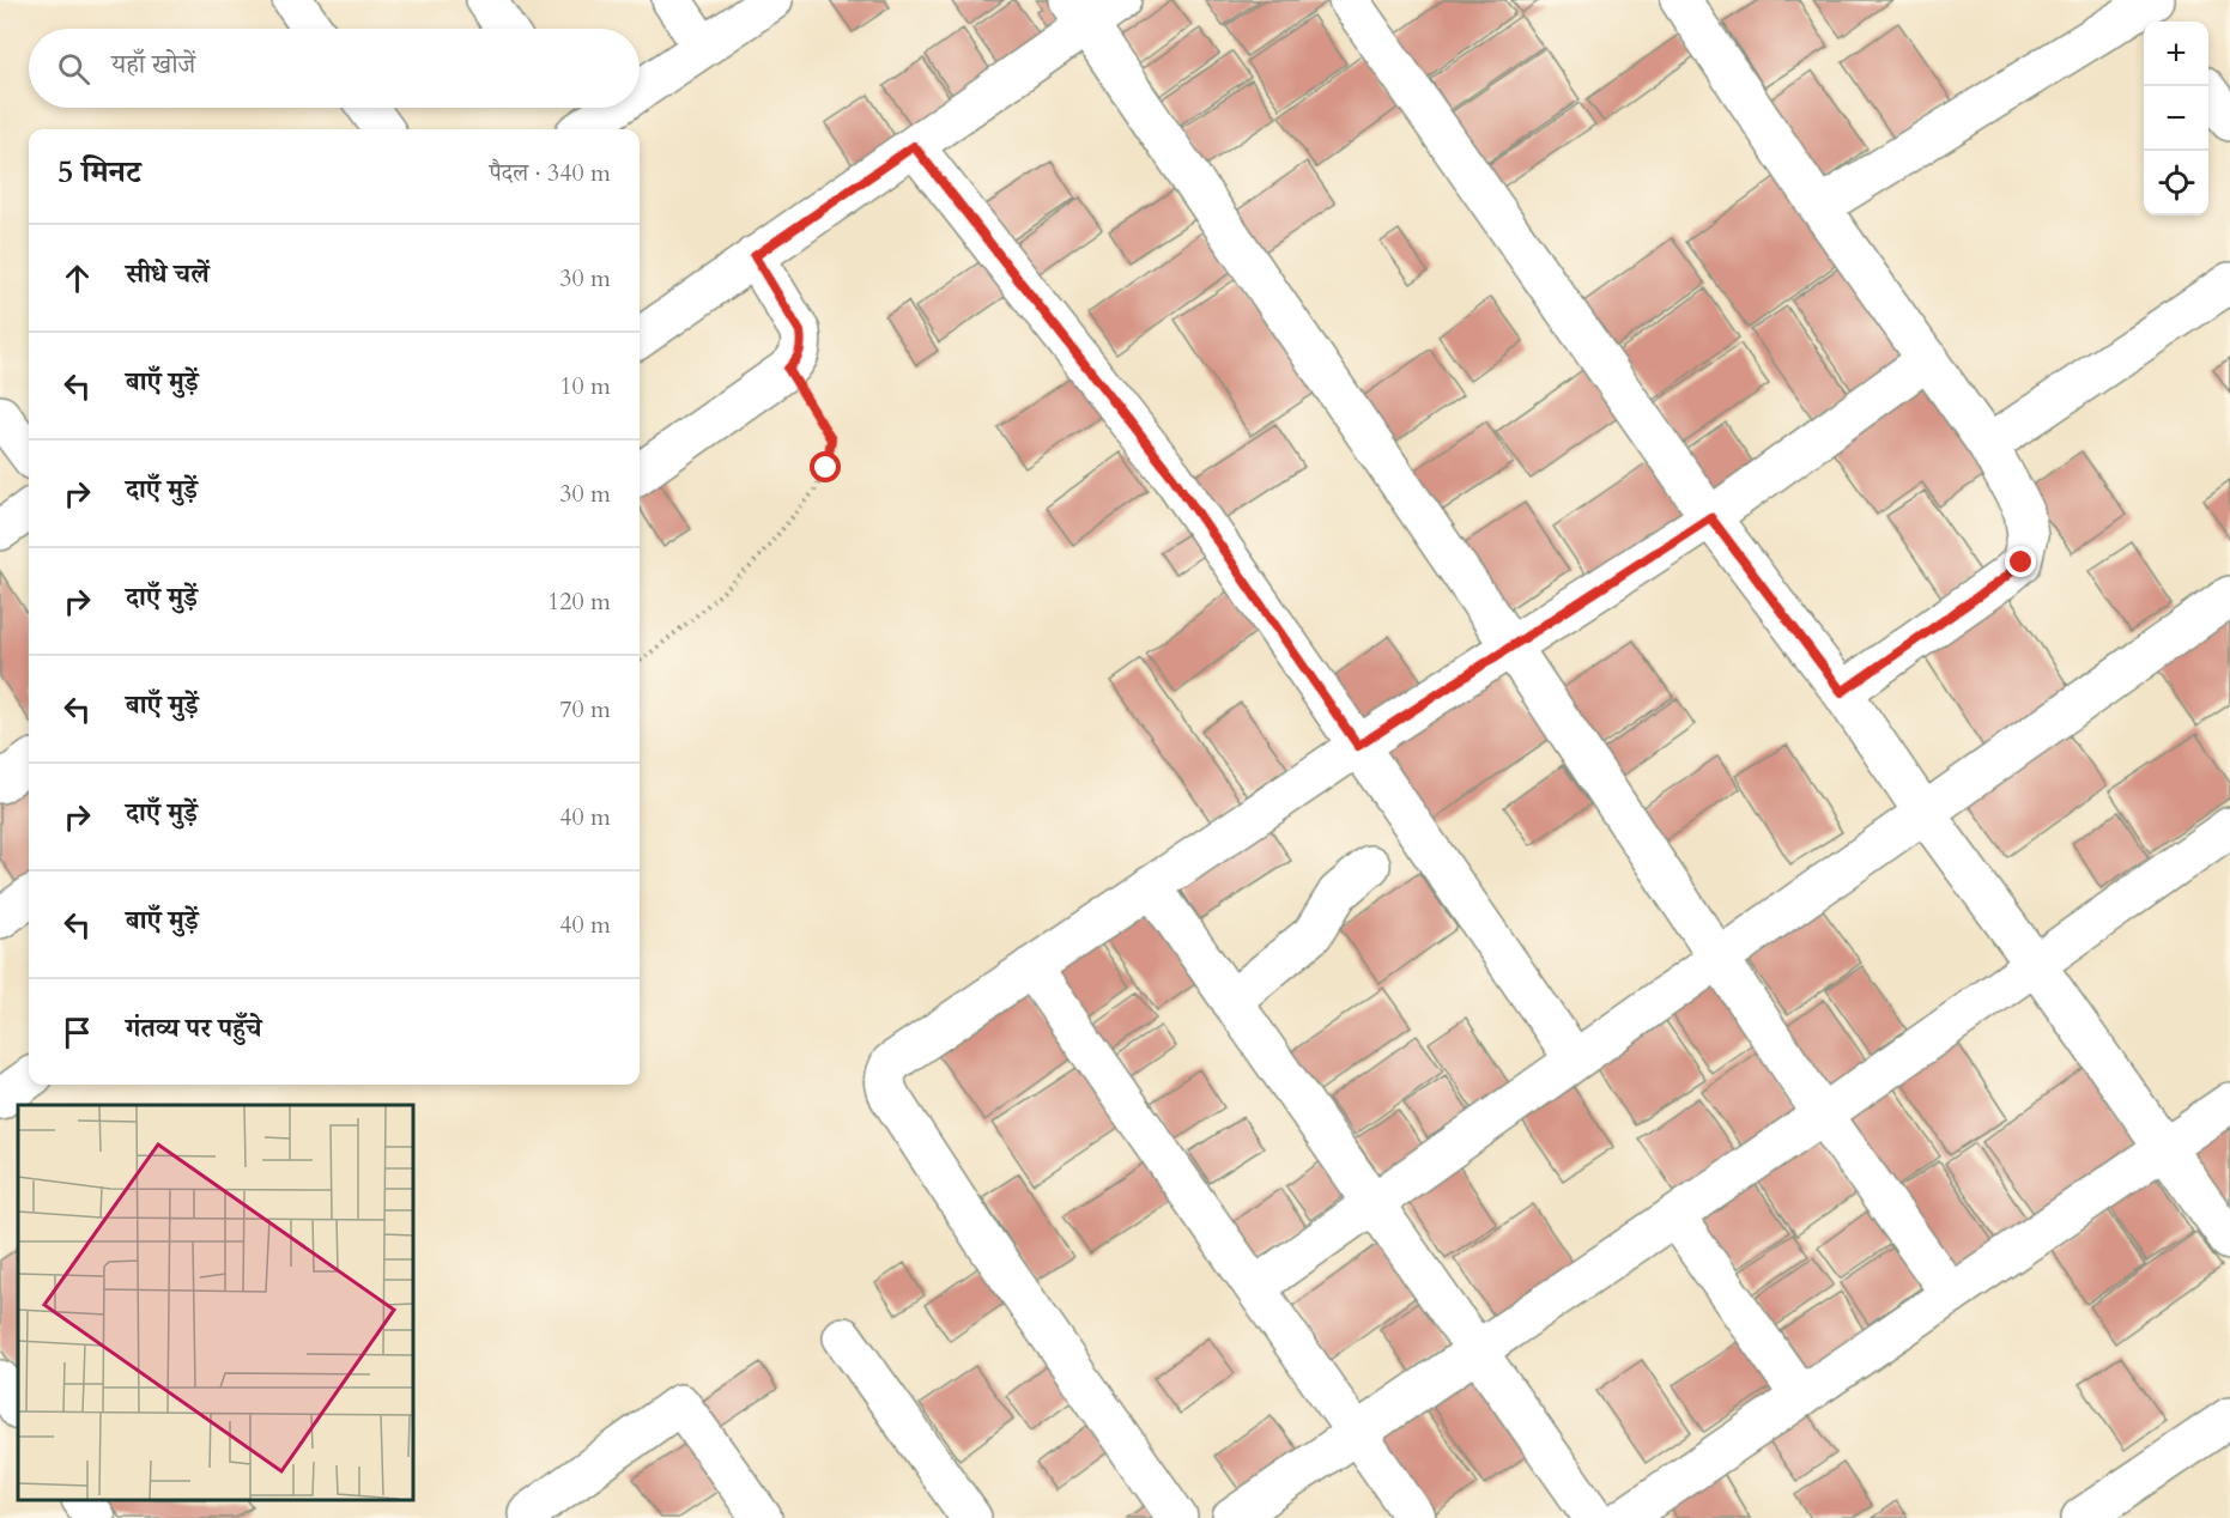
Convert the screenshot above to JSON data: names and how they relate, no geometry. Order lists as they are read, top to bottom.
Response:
{
  "page": {
    "map_buttons": ["+", "−"],
    "search": "यहाँ खोजें",
    "heading": ["5 मिनट", "पैदल · 340 m"],
    "list": [
      ["सीधे चलें", "30 m"],
      ["बाएँ मुड़ें", "10 m"],
      ["दाएँ मुड़ें", "30 m"],
      ["दाएँ मुड़ें", "120 m"],
      ["बाएँ मुड़ें", "70 m"],
      ["दाएँ मुड़ें", "40 m"],
      ["बाएँ मुड़ें", "40 m"],
      "गंतव्य पर पहुँचे"
    ]
  }
}
